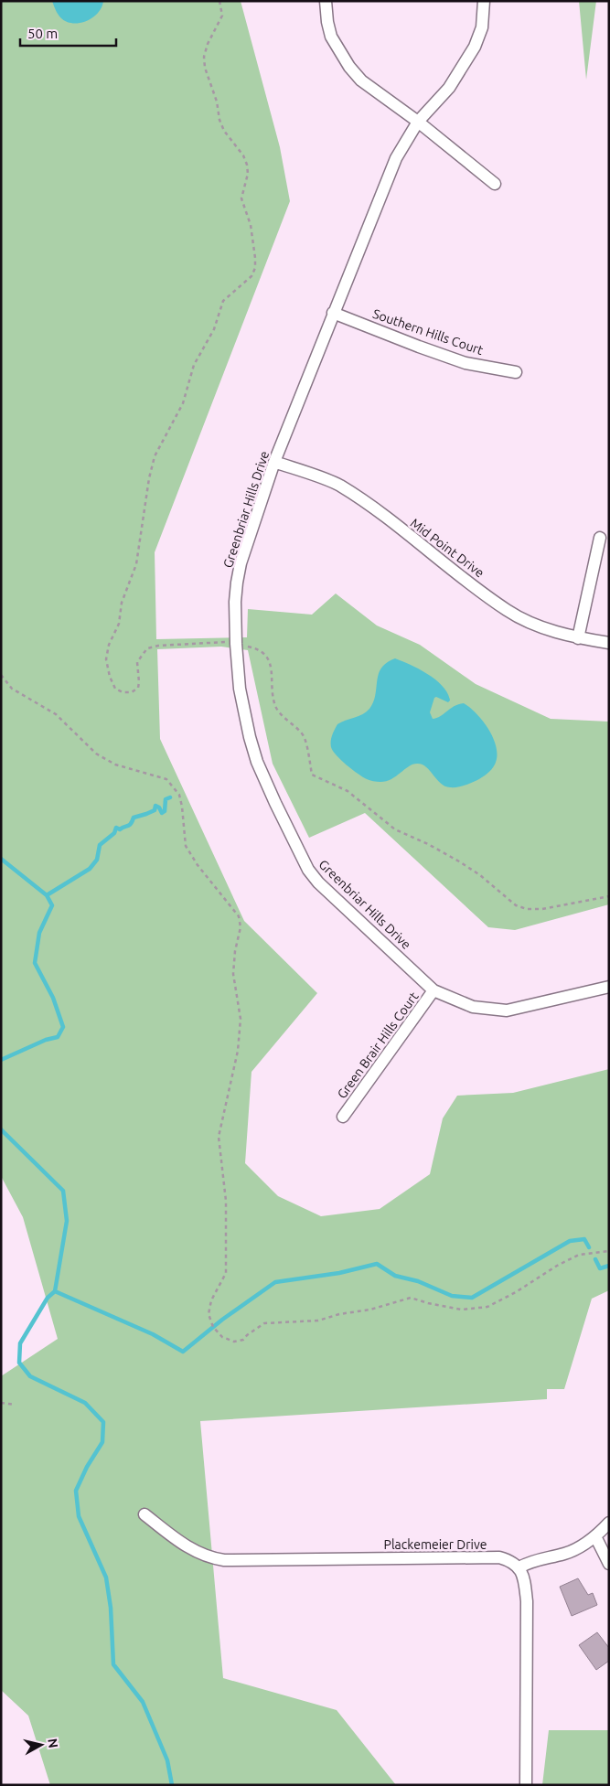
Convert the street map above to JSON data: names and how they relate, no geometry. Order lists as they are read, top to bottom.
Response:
{
  "streets": {
    "street": [
      "Southern Hills Court",
      "Greenbriar Hills Drive",
      "Mid Point Drive",
      "Green Brair Hills Court",
      "Plackemeier Drive"
    ]
  },
  "crossings": [
    ["Southern Hills Court", "Greenbriar Hills Drive"],
    ["Greenbriar Hills Drive", "Mid Point Drive"],
    ["Greenbriar Hills Drive", "Green Brair Hills Court"]
  ],
  "scale_bar": "50 m",
  "north": "right"
}
